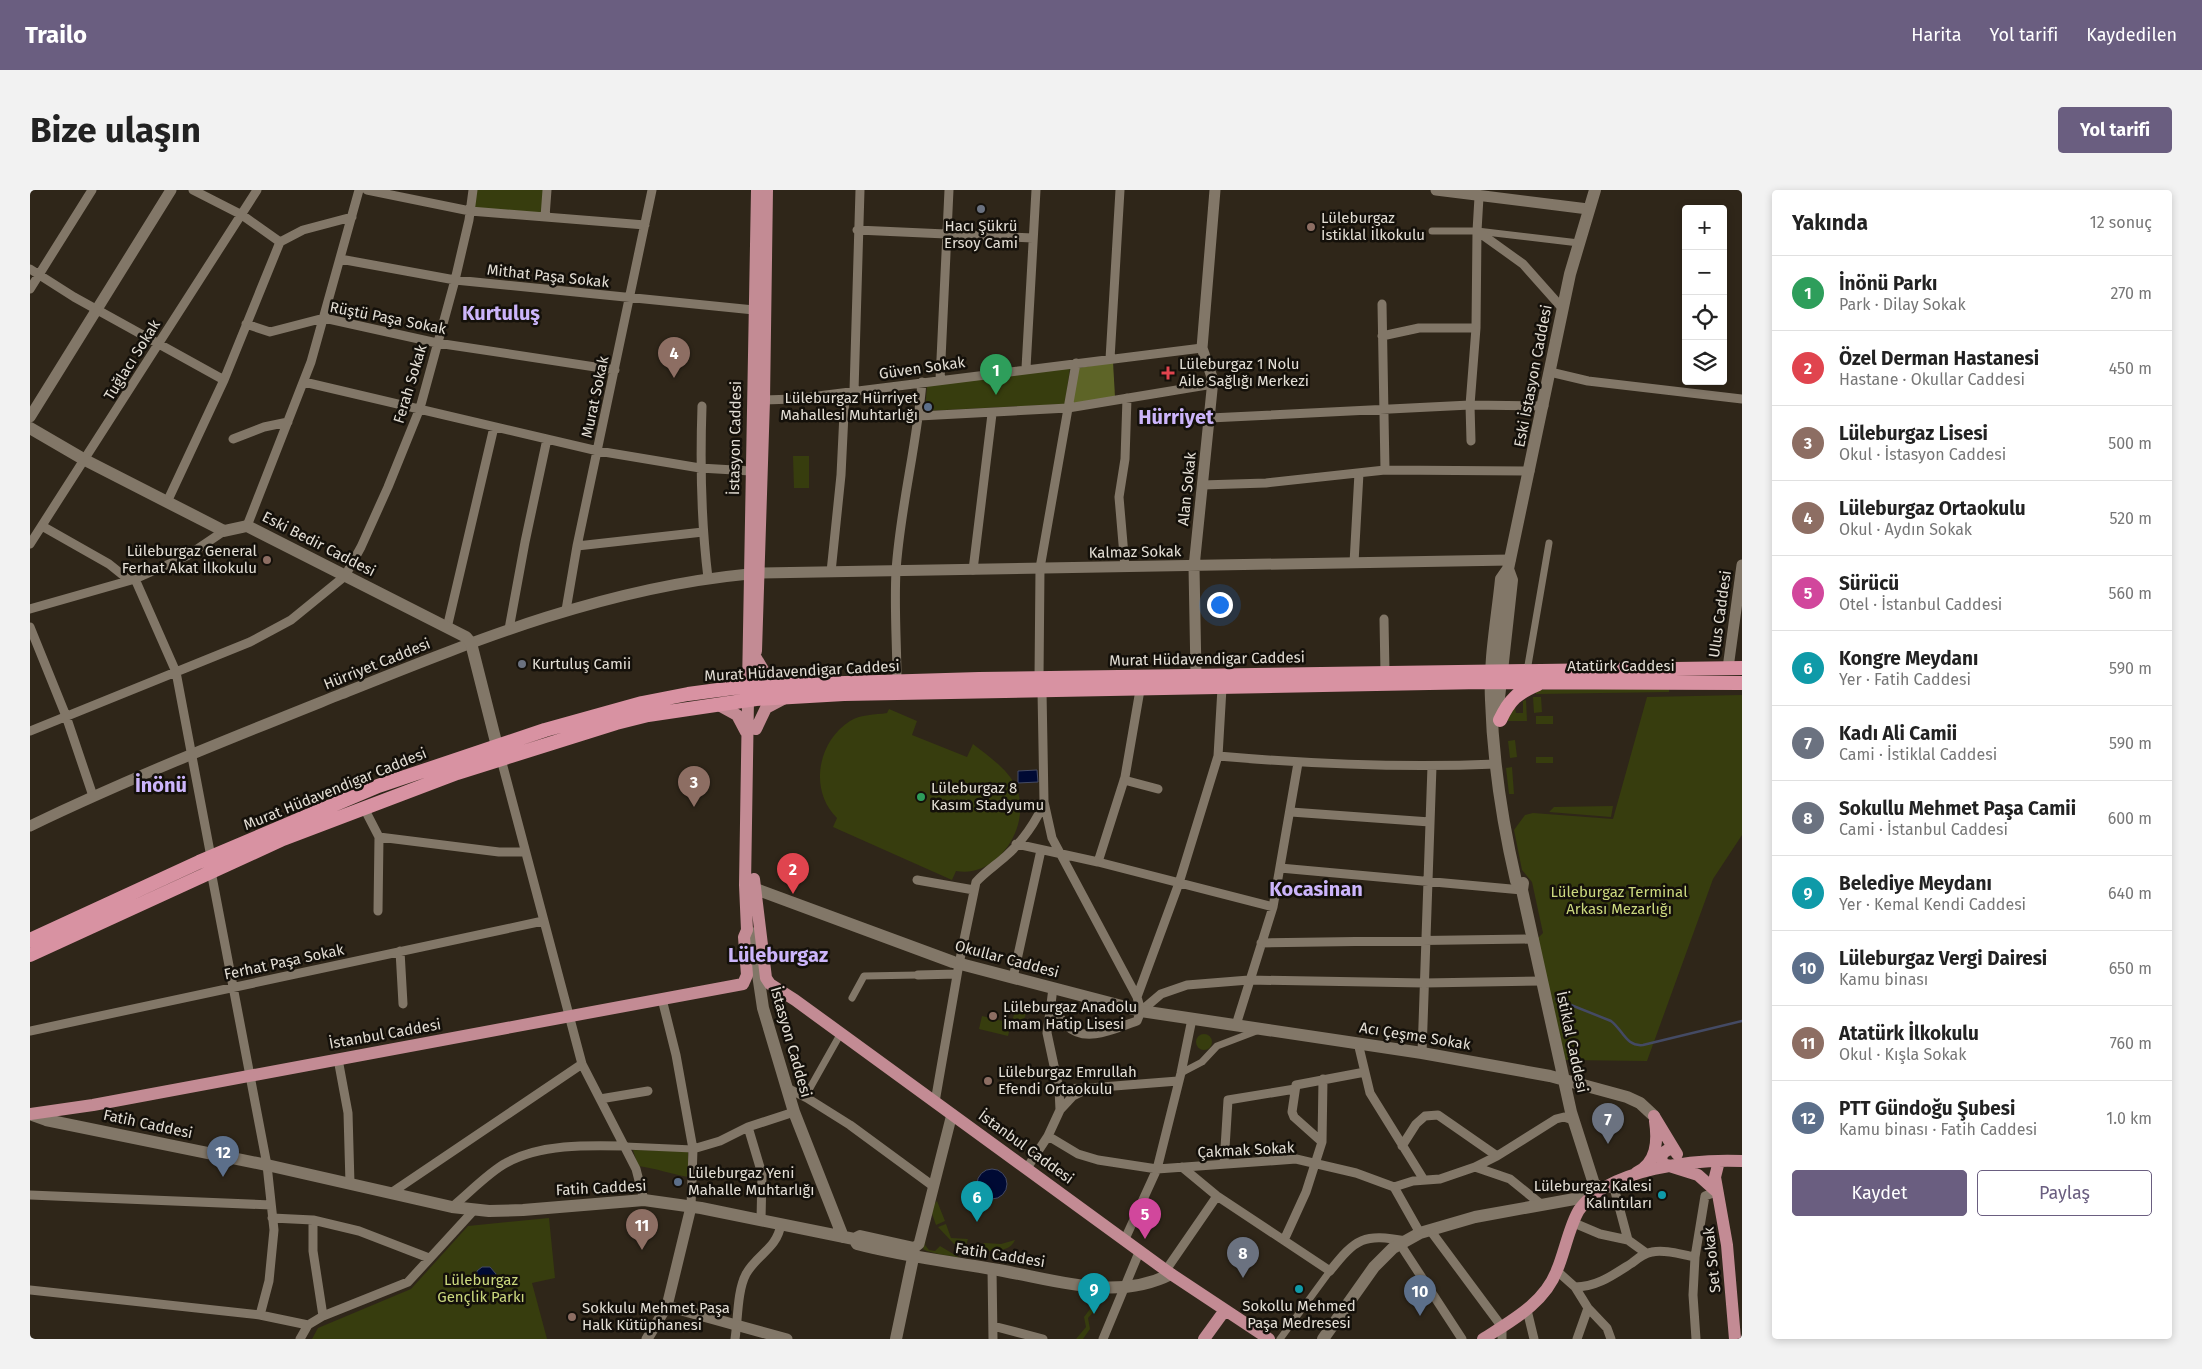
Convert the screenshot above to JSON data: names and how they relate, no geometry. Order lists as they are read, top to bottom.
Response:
{
  "streets": {
    "highway": ["Murat Hüdavendigar Caddesi", "Atatürk Caddesi"],
    "main road": [
      "Eski İstasyon Caddesi",
      "İstasyon Caddesi",
      "Eski Bedir Caddesi",
      "Okullar Caddesi",
      "İstanbul Caddesi",
      "Acı Çeşme Sokak",
      "İstiklal Caddesi",
      "Fatih Caddesi",
      "Set Sokak"
    ],
    "street": [
      "Mithat Paşa Sokak",
      "Rüştü Paşa Sokak",
      "Tuğlacı Sokak",
      "Güven Sokak",
      "Ferah Sokak",
      "Murat Sokak",
      "Alan Sokak",
      "Kalmaz Sokak",
      "Ulus Caddesi",
      "Hürriyet Caddesi",
      "Ferhat Paşa Sokak",
      "Çakmak Sokak"
    ]
  },
  "crossings": [
    ["Mithat Paşa Sokak", "Ferah Sokak"],
    ["Mithat Paşa Sokak", "Murat Sokak"],
    ["Mithat Paşa Sokak", "İstasyon Caddesi"],
    ["Rüştü Paşa Sokak", "Ferah Sokak"],
    ["Rüştü Paşa Sokak", "Murat Sokak"],
    ["Güven Sokak", "İstasyon Caddesi"],
    ["Güven Sokak", "Alan Sokak"],
    ["Eski İstasyon Caddesi", "Kalmaz Sokak"],
    ["Eski İstasyon Caddesi", "Murat Hüdavendigar Caddesi"],
    ["Eski İstasyon Caddesi", "Atatürk Caddesi"],
    ["Eski İstasyon Caddesi", "İstiklal Caddesi"],
    ["Ferah Sokak", "Eski Bedir Caddesi"],
    ["Murat Sokak", "Hürriyet Caddesi"],
    ["İstasyon Caddesi", "Kalmaz Sokak"],
    ["İstasyon Caddesi", "Murat Hüdavendigar Caddesi"],
    ["İstasyon Caddesi", "Hürriyet Caddesi"],
    ["İstasyon Caddesi", "Okullar Caddesi"],
    ["İstasyon Caddesi", "İstanbul Caddesi"],
    ["İstasyon Caddesi", "Fatih Caddesi"],
    ["Alan Sokak", "Kalmaz Sokak"],
    ["Alan Sokak", "Murat Hüdavendigar Caddesi"],
    ["Eski Bedir Caddesi", "Hürriyet Caddesi"],
    ["Kalmaz Sokak", "Hürriyet Caddesi"],
    ["Ulus Caddesi", "Atatürk Caddesi"],
    ["Murat Hüdavendigar Caddesi", "Atatürk Caddesi"],
    ["Murat Hüdavendigar Caddesi", "İstiklal Caddesi"],
    ["Atatürk Caddesi", "İstiklal Caddesi"],
    ["Okullar Caddesi", "Acı Çeşme Sokak"],
    ["İstanbul Caddesi", "Fatih Caddesi"],
    ["Acı Çeşme Sokak", "İstiklal Caddesi"]
  ],
  "districts": [
    "Kurtuluş",
    "Hürriyet",
    "İnönü",
    "Kocasinan",
    "Lüleburgaz"
  ],
  "parks": ["Lüleburgaz Terminal Arkası Mezarlığı", "Lüleburgaz Gençlik Parkı"],
  "places": {
    "other": [
      "Hacı Şükrü Ersoy Cami",
      "Lüleburgaz İstiklal İlkokulu",
      "Lüleburgaz Hürriyet Mahallesi Muhtarlığı",
      "Lüleburgaz General Ferhat Akat İlkokulu",
      "Kurtuluş Camii",
      "Lüleburgaz 8 Kasım Stadyumu",
      "Lüleburgaz Anadolu İmam Hatip Lisesi",
      "Lüleburgaz Emrullah Efendi Ortaokulu",
      "Lüleburgaz Yeni Mahalle Muhtarlığı",
      "Lüleburgaz Kalesi Kalıntıları",
      "Sokollu Mehmed Paşa Medresesi",
      "Sokkulu Mehmet Paşa Halk Kütüphanesi"
    ],
    "health": ["Lüleburgaz 1 Nolu Aile Sağlığı Merkezi"]
  },
  "page": {
    "header": "Trailo",
    "nav": ["Harita", "Yol tarifi", "Kaydedilen"],
    "buttons": [
      "Yol tarifi",
      ["Kaydet", "Paylaş"]
    ],
    "title": "Bize ulaşın",
    "heading": ["Yakında", "12 sonuç"],
    "map_buttons": ["+", "−"],
    "list": [
      {
        "mark": "1",
        "name": "İnönü Parkı",
        "note": "Park · Dilay Sokak",
        "value": "270 m"
      },
      {
        "mark": "2",
        "name": "Özel Derman Hastanesi",
        "note": "Hastane · Okullar Caddesi",
        "value": "450 m"
      },
      {
        "mark": "3",
        "name": "Lüleburgaz Lisesi",
        "note": "Okul · İstasyon Caddesi",
        "value": "500 m"
      },
      {
        "mark": "4",
        "name": "Lüleburgaz Ortaokulu",
        "note": "Okul · Aydın Sokak",
        "value": "520 m"
      },
      {
        "mark": "5",
        "name": "Sürücü",
        "note": "Otel · İstanbul Caddesi",
        "value": "560 m"
      },
      {
        "mark": "6",
        "name": "Kongre Meydanı",
        "note": "Yer · Fatih Caddesi",
        "value": "590 m"
      },
      {
        "mark": "7",
        "name": "Kadı Ali Camii",
        "note": "Cami · İstiklal Caddesi",
        "value": "590 m"
      },
      {
        "mark": "8",
        "name": "Sokullu Mehmet Paşa Camii",
        "note": "Cami · İstanbul Caddesi",
        "value": "600 m"
      },
      {
        "mark": "9",
        "name": "Belediye Meydanı",
        "note": "Yer · Kemal Kendi Caddesi",
        "value": "640 m"
      },
      {
        "mark": "10",
        "name": "Lüleburgaz Vergi Dairesi",
        "note": "Kamu binası",
        "value": "650 m"
      },
      {
        "mark": "11",
        "name": "Atatürk İlkokulu",
        "note": "Okul · Kışla Sokak",
        "value": "760 m"
      },
      {
        "mark": "12",
        "name": "PTT Gündoğu Şubesi",
        "note": "Kamu binası · Fatih Caddesi",
        "value": "1.0 km"
      }
    ],
    "pins": [
      "4",
      "1",
      "3",
      "2",
      "7",
      "12",
      "6",
      "5",
      "11",
      "8",
      "9",
      "10"
    ]
  }
}
